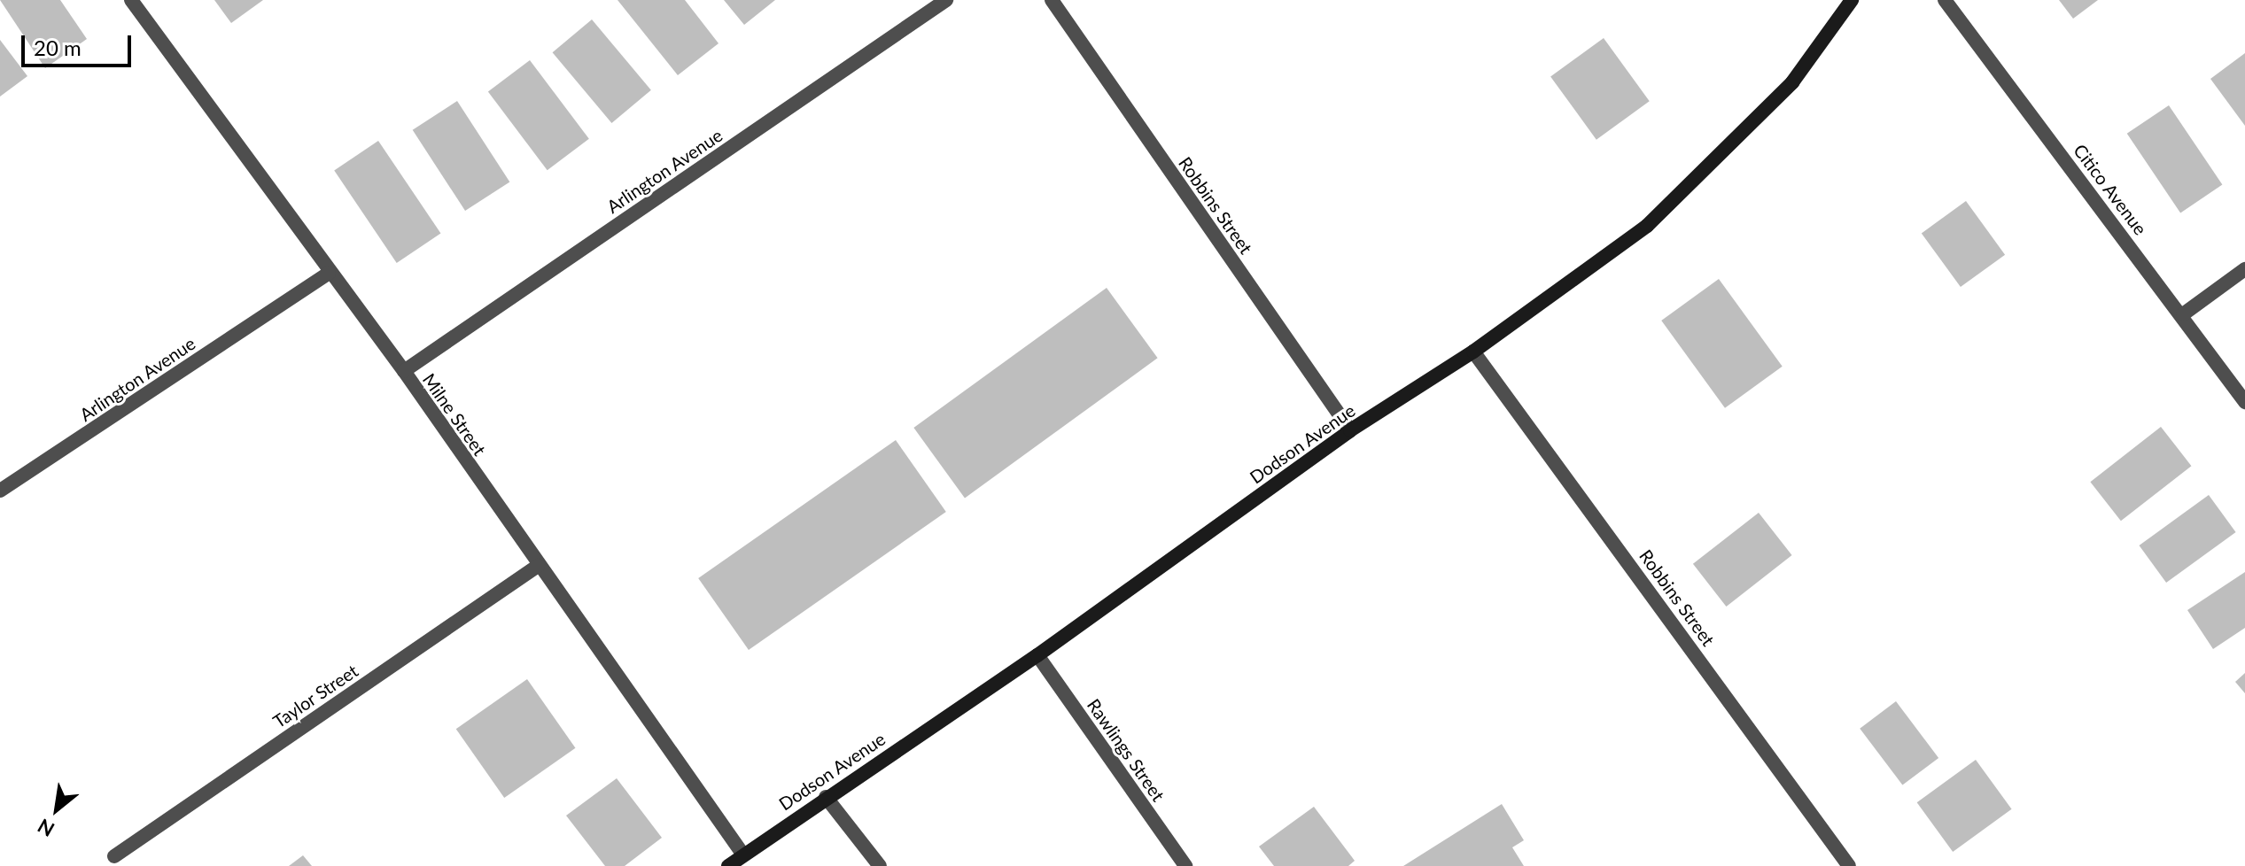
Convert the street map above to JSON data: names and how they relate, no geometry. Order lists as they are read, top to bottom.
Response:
{
  "streets": {
    "main road": ["Dodson Avenue"],
    "street": [
      "Arlington Avenue",
      "Citico Avenue",
      "Robbins Street",
      "Milne Street",
      "Taylor Street",
      "Rawlings Street"
    ]
  },
  "crossings": [
    ["Arlington Avenue", "Milne Street"],
    ["Robbins Street", "Dodson Avenue"],
    ["Milne Street", "Dodson Avenue"],
    ["Milne Street", "Taylor Street"],
    ["Dodson Avenue", "Rawlings Street"]
  ],
  "scale_bar": "20 m",
  "north": "bottom left"
}
